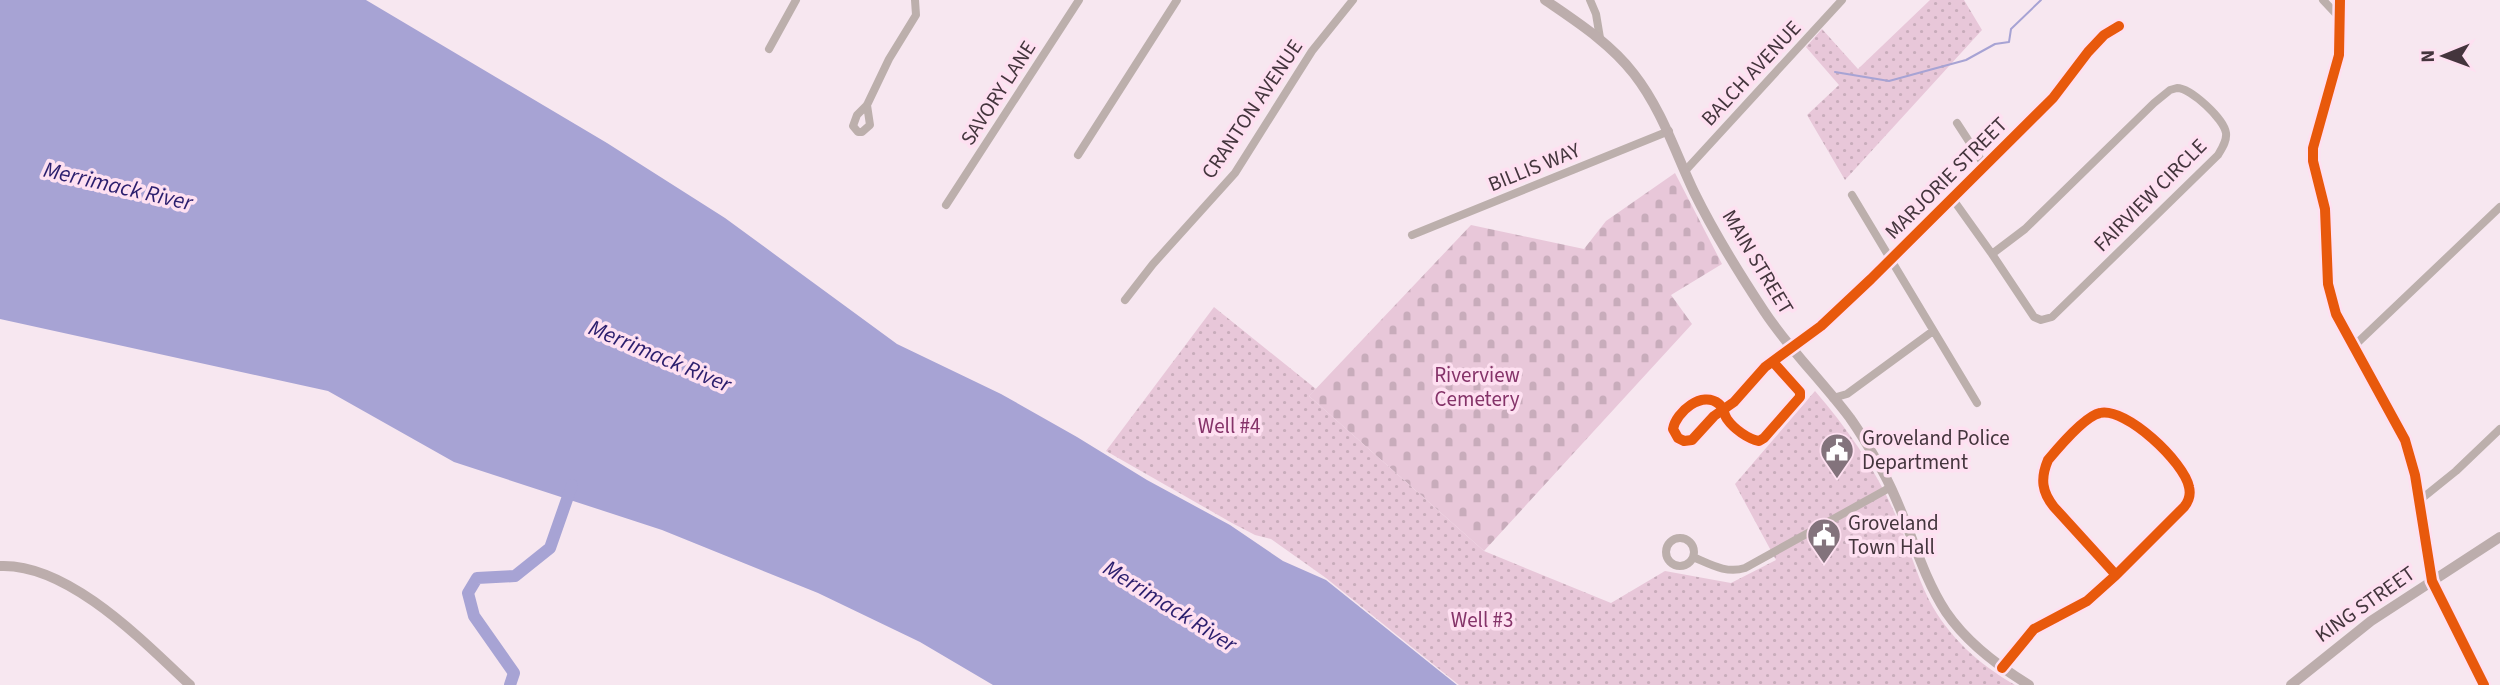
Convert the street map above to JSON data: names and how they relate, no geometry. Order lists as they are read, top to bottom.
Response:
{
  "streets": {
    "street": [
      "BALCH AVENUE",
      "SAVORY LANE",
      "CRANTON AVENUE",
      "BILLIS WAY",
      "MARJORIE STREET",
      "FAIRVIEW CIRCLE",
      "MAIN STREET",
      "KING STREET"
    ]
  },
  "crossings": [
    ["BALCH AVENUE", "MAIN STREET"],
    ["BILLIS WAY", "MAIN STREET"],
    ["MARJORIE STREET", "FAIRVIEW CIRCLE"],
    ["MARJORIE STREET", "MAIN STREET"]
  ],
  "water": ["Merrimack River"],
  "parks": ["Riverview Cemetery", "Well #4", "Well #3"],
  "places": {
    "public building": ["Groveland Police Department", "Groveland Town Hall"]
  },
  "north": "left"
}
